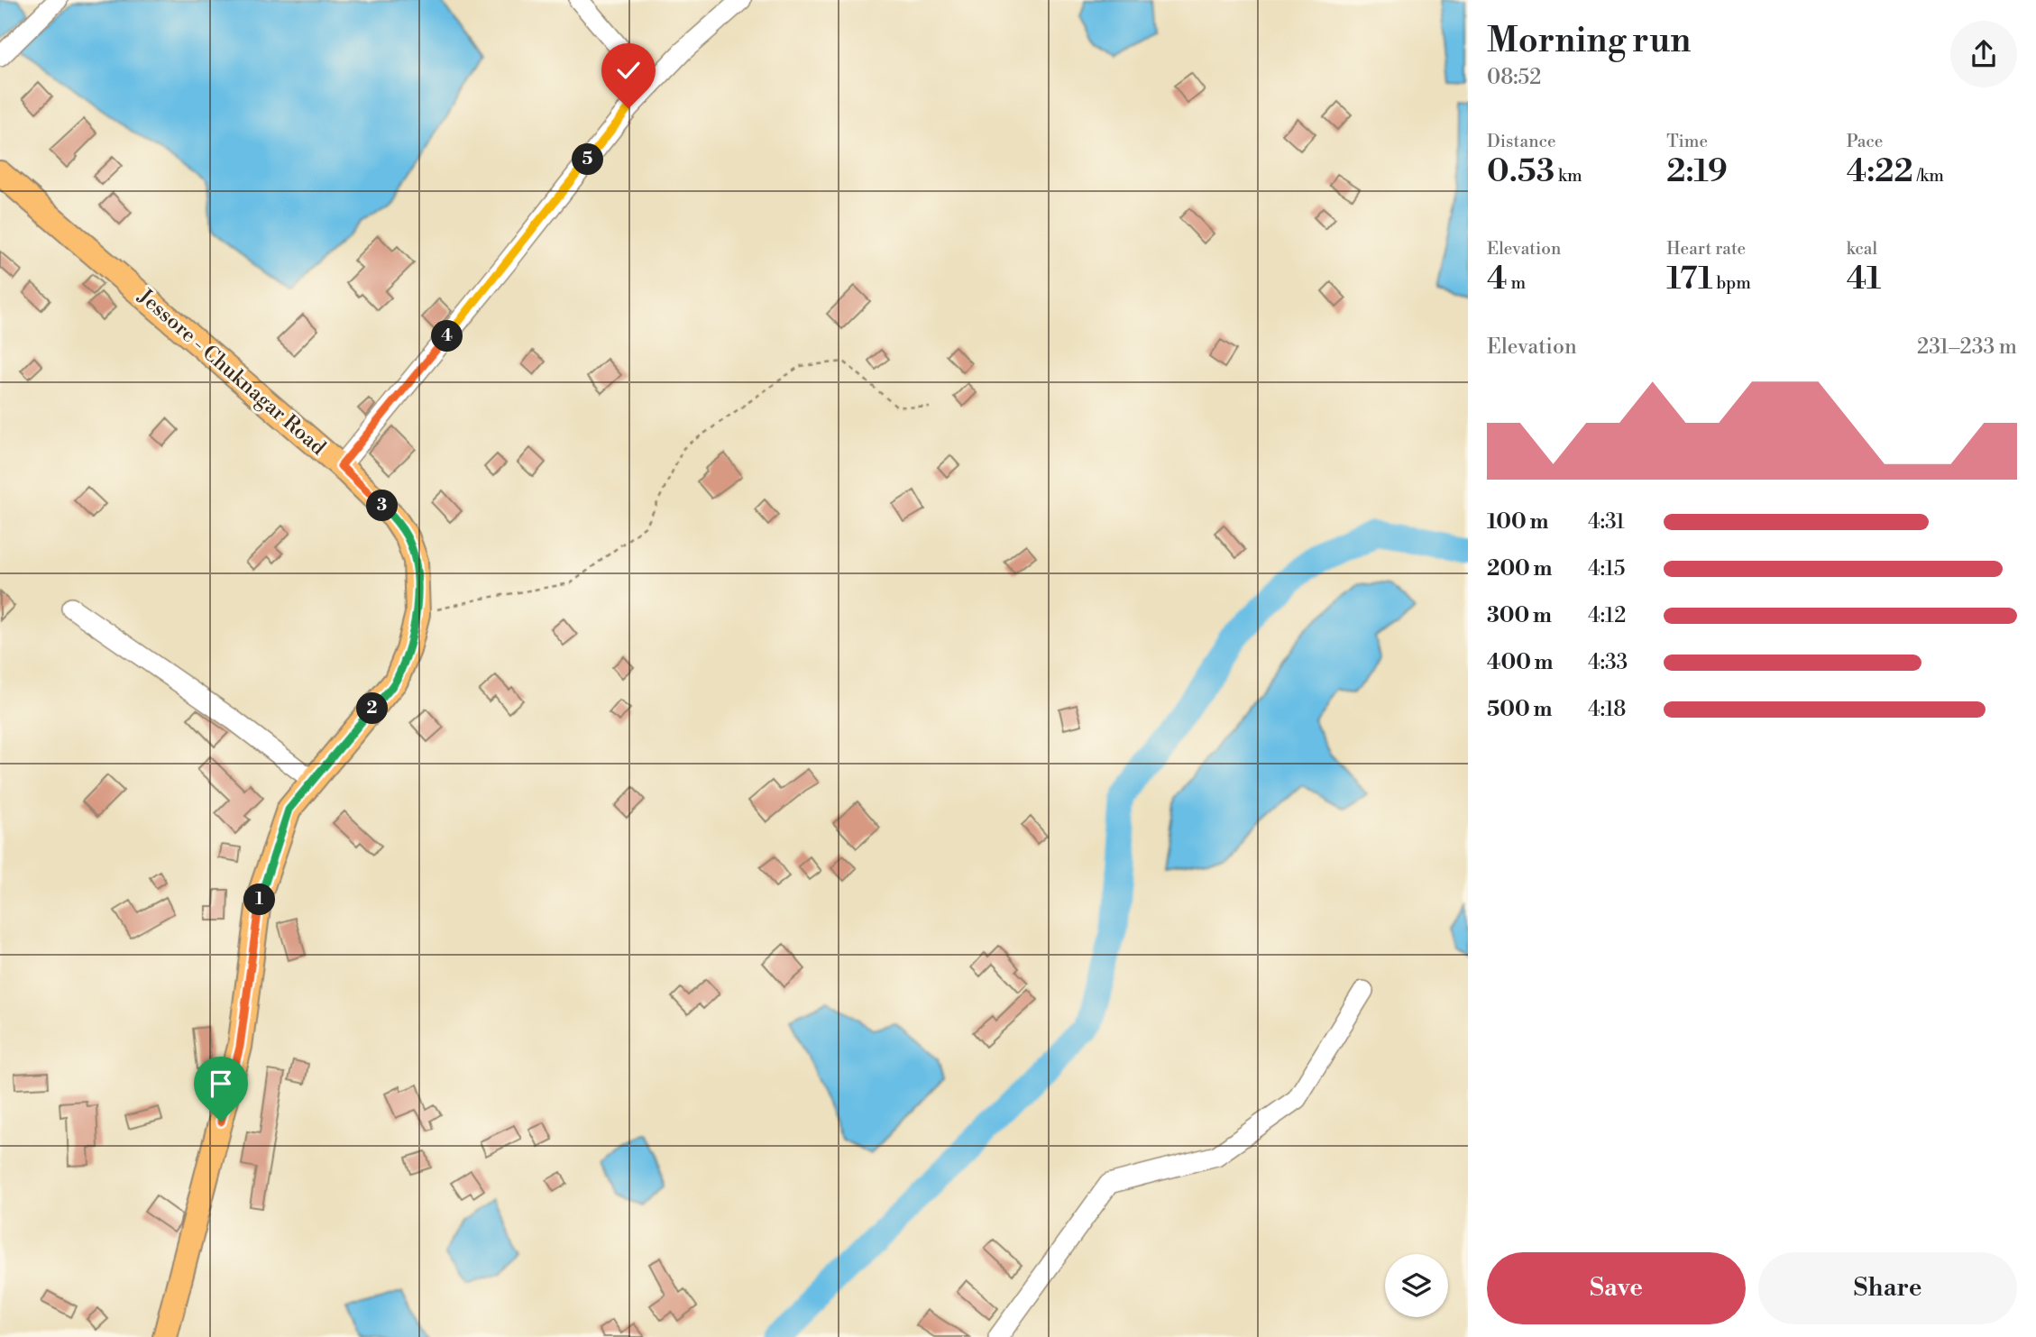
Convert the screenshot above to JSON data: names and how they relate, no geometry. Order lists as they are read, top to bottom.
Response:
{
  "streets": {
    "main road": ["Jessore - Chuknagar Road"]
  },
  "page": {
    "heading": ["Morning run", "08:52"],
    "stats": [
      ["Distance", "0.53 km"],
      ["Time", "2:19"],
      ["Pace", "4:22 /km"],
      ["Elevation", "4 m"],
      ["Heart rate", "171 bpm"],
      ["kcal", "41"]
    ],
    "pins": [
      "5",
      "4",
      "3",
      "2",
      "1"
    ],
    "chart": ["Elevation", "231–233 m"],
    "list": [
      {
        "name": "100 m",
        "note": "4:31"
      },
      {
        "name": "200 m",
        "note": "4:15"
      },
      {
        "name": "300 m",
        "note": "4:12"
      },
      {
        "name": "400 m",
        "note": "4:33"
      },
      {
        "name": "500 m",
        "note": "4:18"
      }
    ],
    "buttons": ["Save", "Share"]
  }
}
